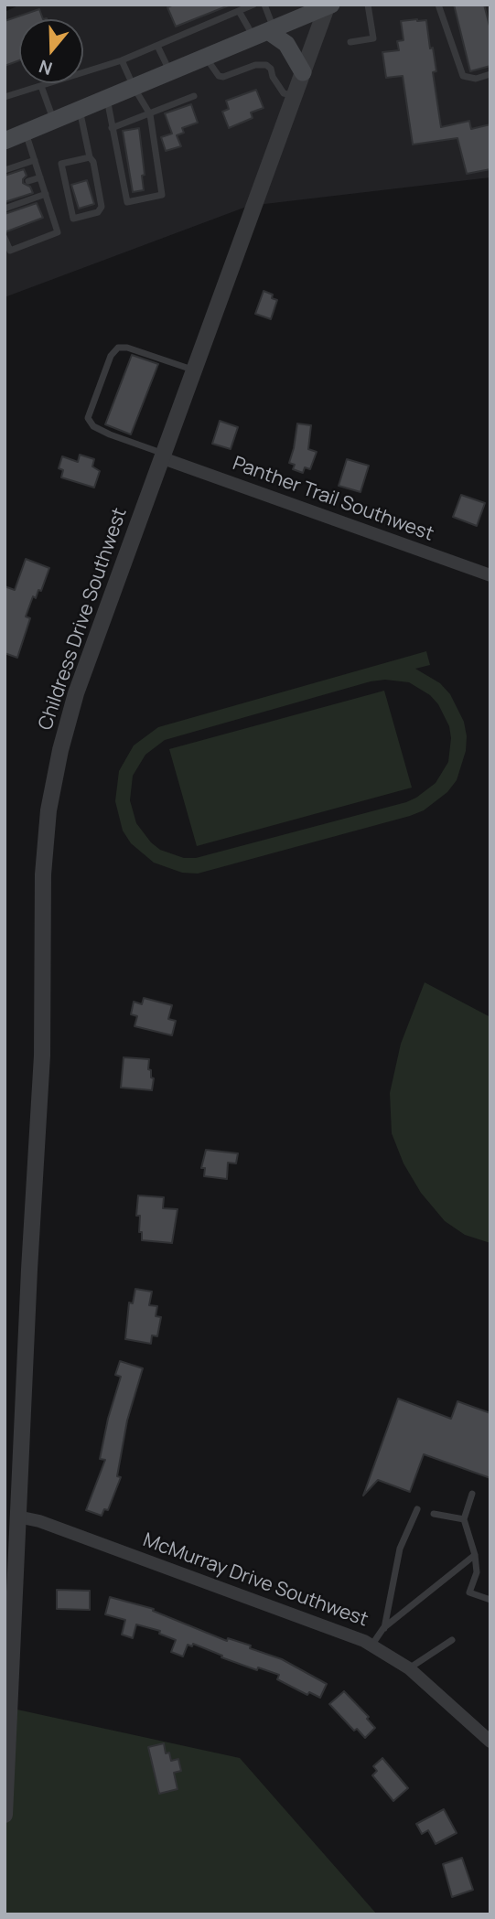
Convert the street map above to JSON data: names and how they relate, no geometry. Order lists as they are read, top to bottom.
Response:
{
  "streets": {
    "street": ["Panther Trail Southwest", "Childress Drive Southwest", "McMurray Drive Southwest"]
  },
  "crossings": [
    ["Panther Trail Southwest", "Childress Drive Southwest"],
    ["Childress Drive Southwest", "McMurray Drive Southwest"]
  ],
  "north": "bottom"
}
